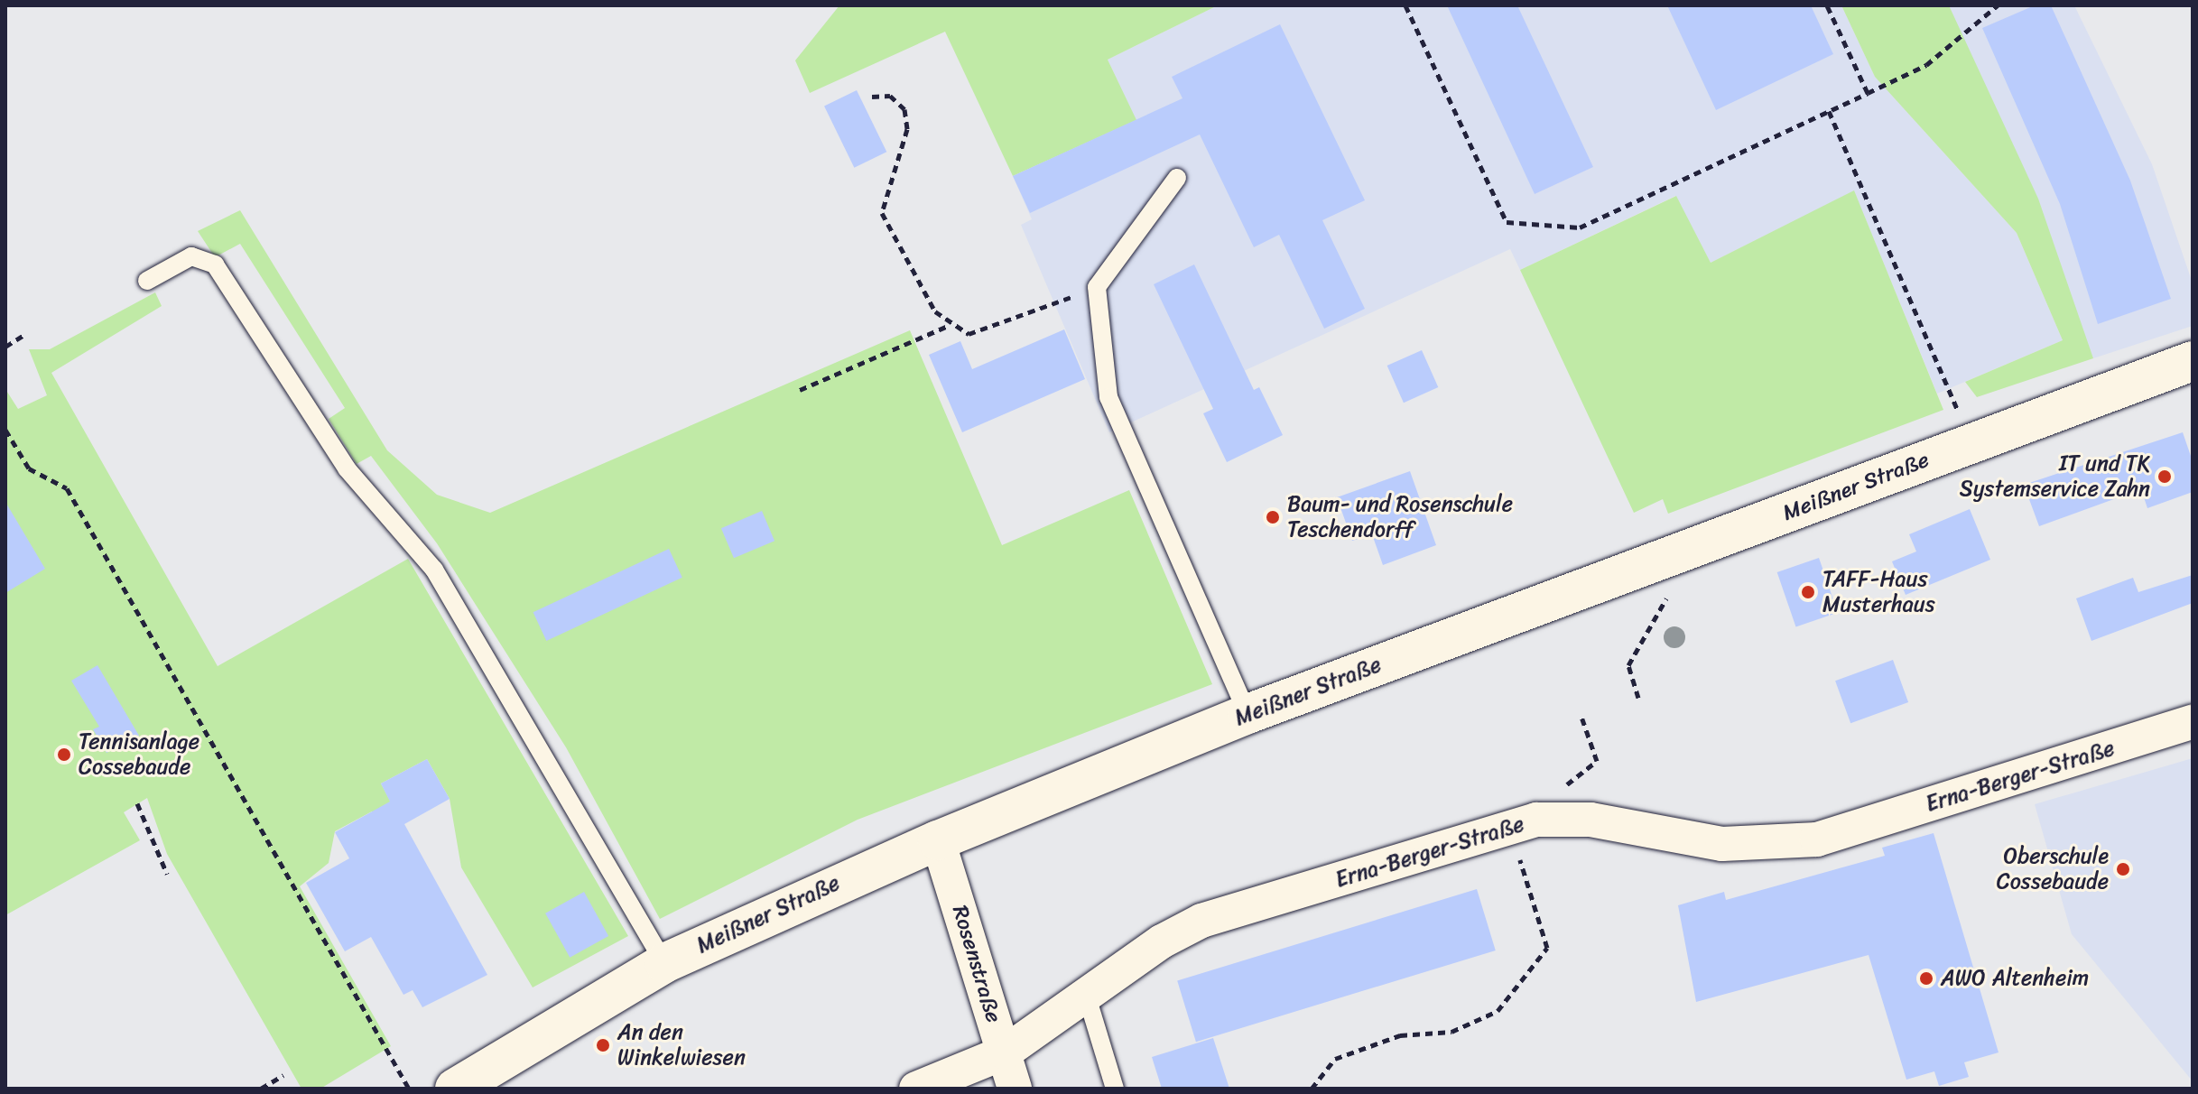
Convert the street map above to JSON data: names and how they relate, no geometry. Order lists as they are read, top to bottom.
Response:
{
  "streets": {
    "main road": ["Meißner Straße"],
    "street": ["Erna-Berger-Straße", "Rosenstraße"]
  },
  "crossings": [
    ["Meißner Straße", "Rosenstraße"],
    ["Erna-Berger-Straße", "Rosenstraße"]
  ],
  "places": [
    "IT und TK Systemservice Zahn",
    "Baum- und Rosenschule Teschendorff",
    "TAFF-Haus Musterhaus",
    "Tennisanlage Cossebaude",
    "Oberschule Cossebaude",
    "AWO Altenheim",
    "An den Winkelwiesen"
  ]
}
